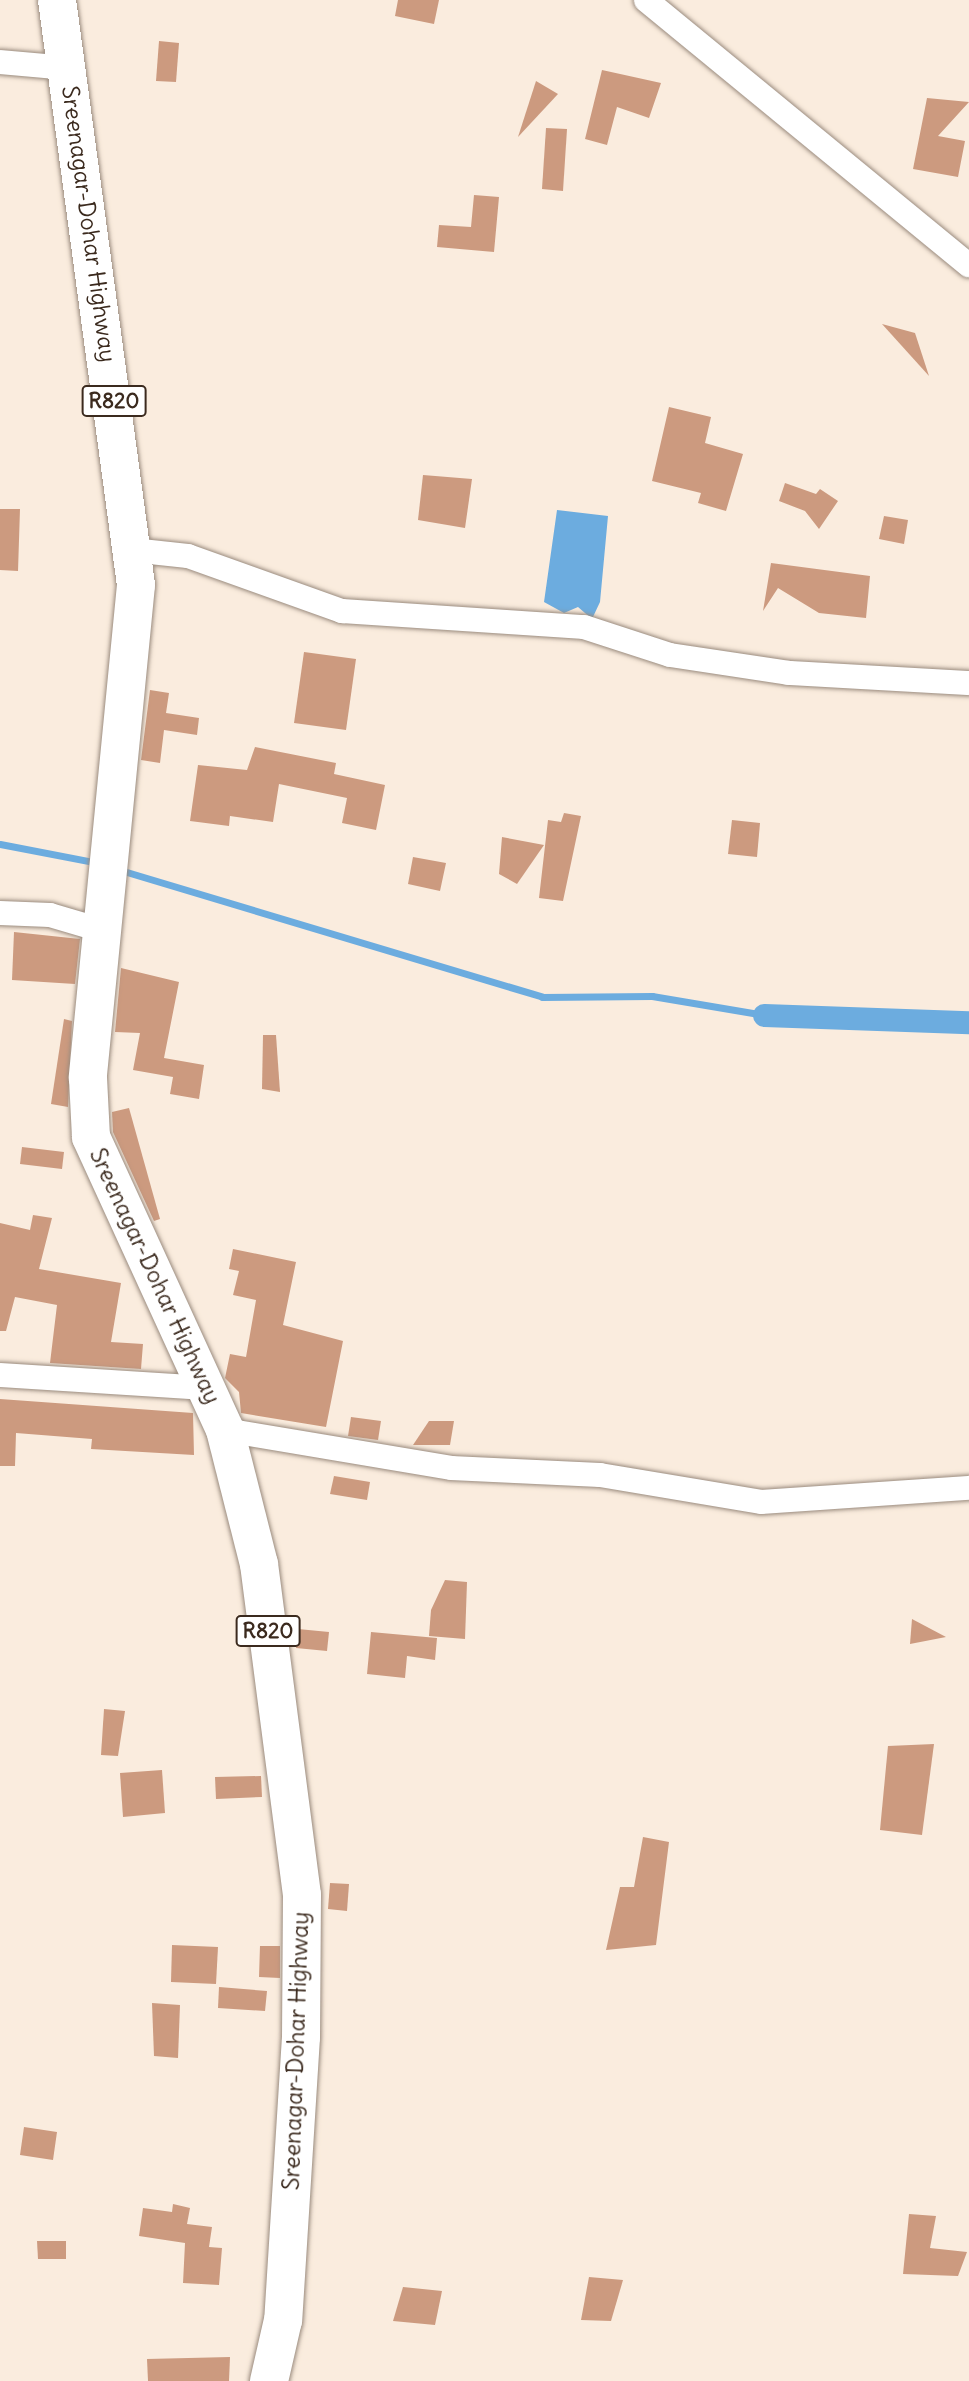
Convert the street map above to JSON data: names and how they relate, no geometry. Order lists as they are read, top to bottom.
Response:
{
  "streets": {
    "main road": ["Sreenagar-Dohar Highway", "R820"]
  }
}
